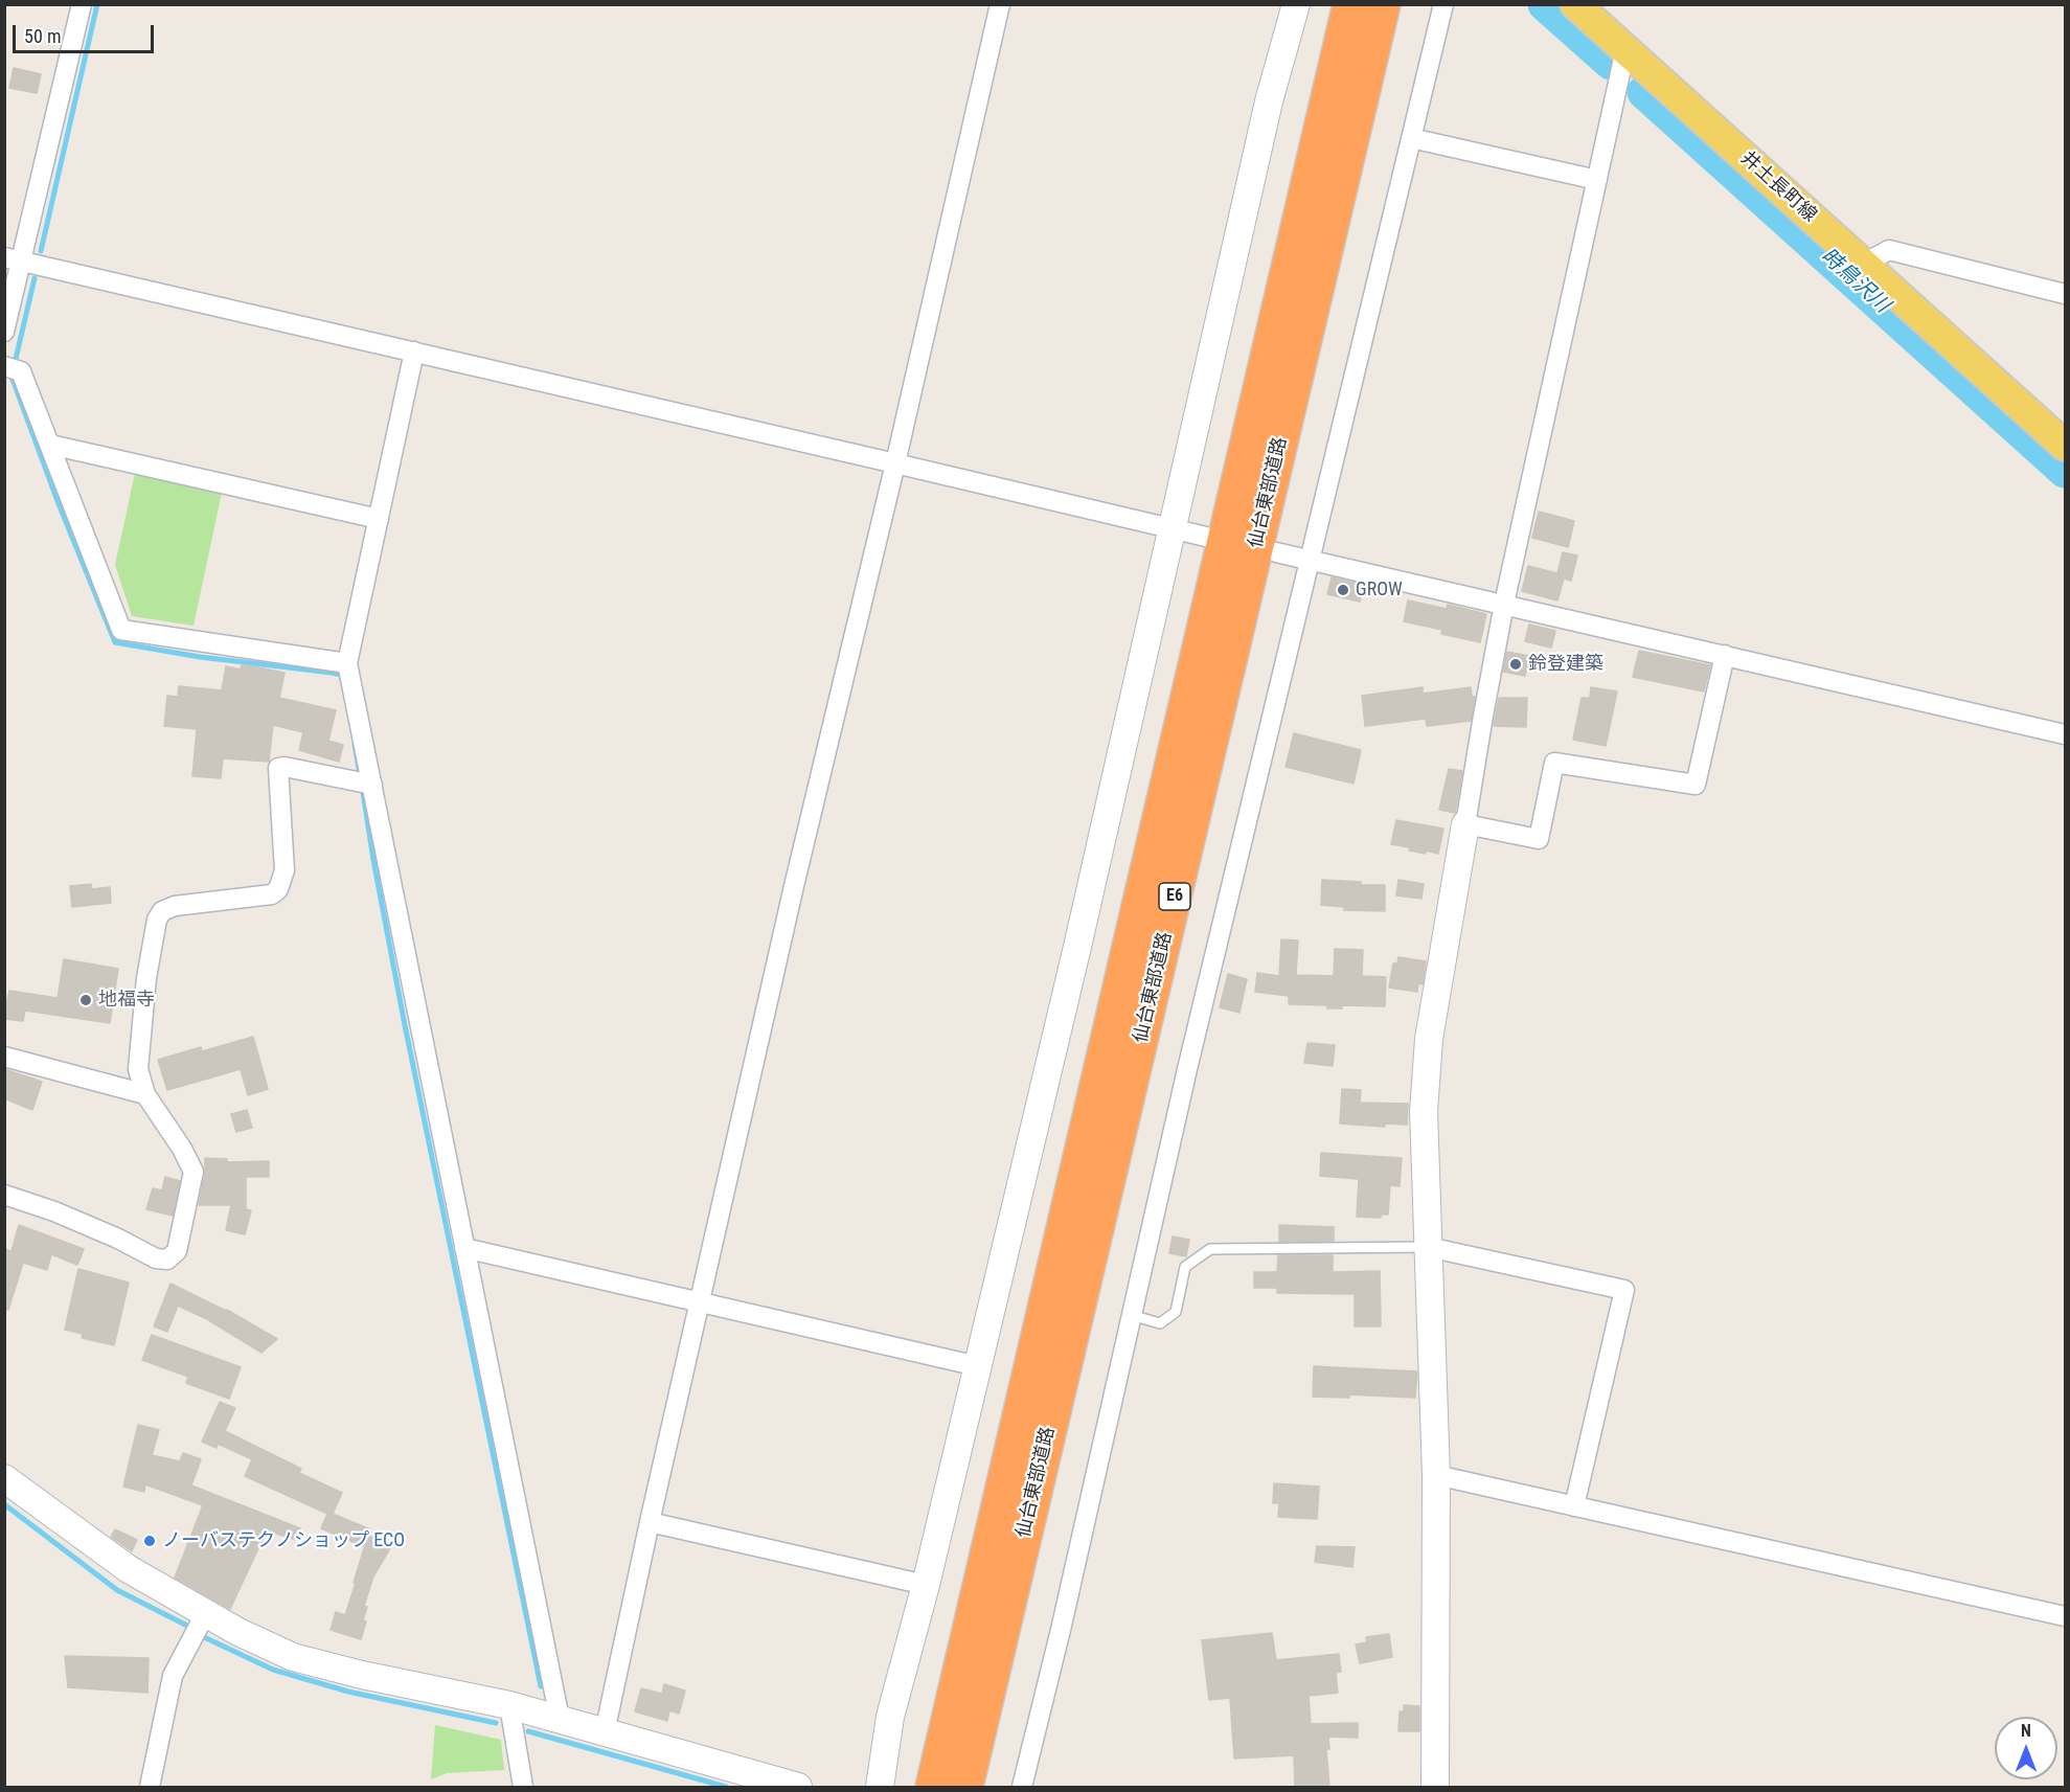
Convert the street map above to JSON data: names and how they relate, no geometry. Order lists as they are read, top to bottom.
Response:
{
  "streets": {
    "highway": ["仙台東部道路", "E6"],
    "main road": ["井土長町線"]
  },
  "water": ["時鳥沢川"],
  "places": [
    "GROW",
    "鈴登建築",
    "地福寺",
    "ノーバステクノショップ ECO"
  ],
  "scale_bar": "50 m",
  "north": "top"
}
